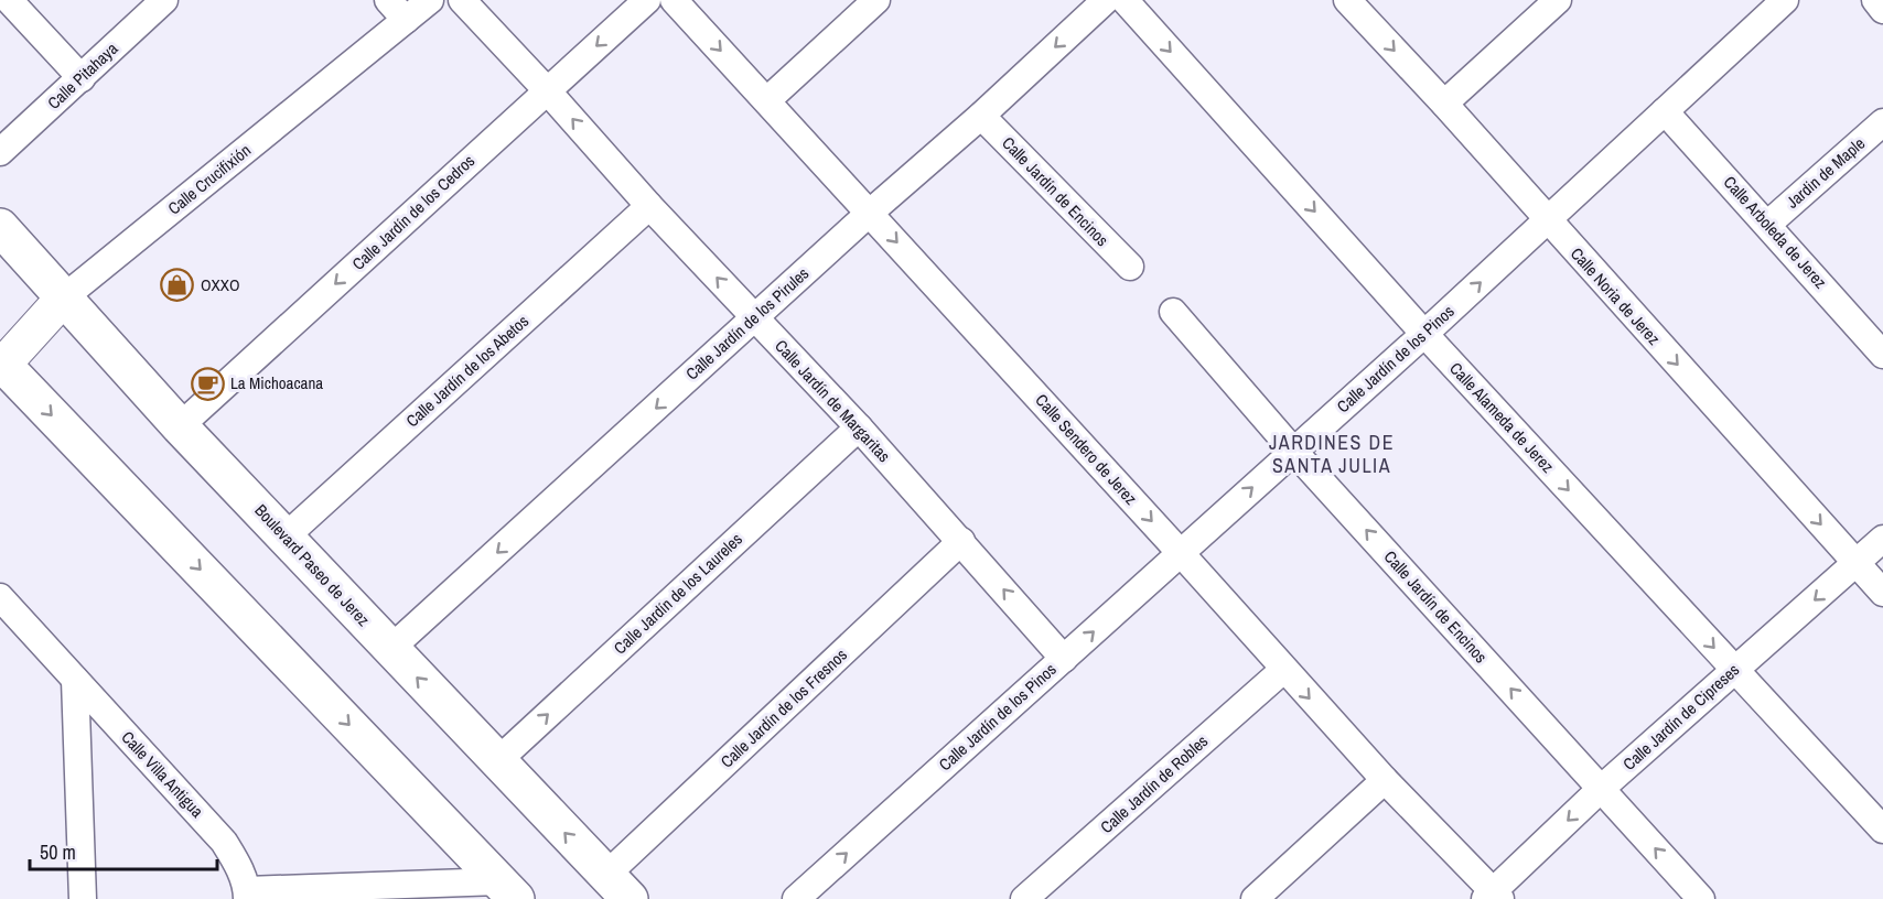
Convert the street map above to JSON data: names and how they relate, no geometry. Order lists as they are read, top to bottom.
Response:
{
  "streets": {
    "main road": ["Boulevard Paseo de Jerez"],
    "street": [
      "Calle Pitahaya",
      "Jardin de Maple",
      "Calle Crucifixión",
      "Calle Jardín de Encinos",
      "Calle Jardín de los Cedros",
      "Calle Arboleda de Jerez",
      "Calle Noria de Jerez",
      "Calle Jardín de los Pirules",
      "Calle Jardín de los Pinos",
      "Calle Jardín de los Abetos",
      "Calle Jardín de Margaritas",
      "Calle Alameda de Jerez",
      "Calle Sendero de Jerez",
      "Calle Jardín de los Laureles",
      "Calle Jardín de los Fresnos",
      "Calle Jardín de Cipreses",
      "Calle Villa Antigua",
      "Calle Jardín de Robles"
    ]
  },
  "crossings": [
    ["Jardin de Maple", "Calle Arboleda de Jerez"],
    ["Calle Crucifixión", "Boulevard Paseo de Jerez"],
    ["Calle Jardín de Encinos", "Calle Jardín de los Pirules"],
    ["Calle Jardín de Encinos", "Calle Jardín de los Pinos"],
    ["Calle Jardín de Encinos", "Calle Jardín de Cipreses"],
    ["Calle Jardín de los Cedros", "Calle Jardín de Margaritas"],
    ["Calle Jardín de los Cedros", "Boulevard Paseo de Jerez"],
    ["Calle Arboleda de Jerez", "Calle Jardín de los Pinos"],
    ["Calle Noria de Jerez", "Calle Jardín de los Pinos"],
    ["Calle Noria de Jerez", "Calle Jardín de Cipreses"],
    ["Calle Jardín de los Pirules", "Calle Jardín de Margaritas"],
    ["Calle Jardín de los Pirules", "Calle Sendero de Jerez"],
    ["Calle Jardín de los Pirules", "Boulevard Paseo de Jerez"],
    ["Calle Jardín de los Pinos", "Calle Jardín de Margaritas"],
    ["Calle Jardín de los Pinos", "Calle Alameda de Jerez"],
    ["Calle Jardín de los Pinos", "Calle Sendero de Jerez"],
    ["Calle Jardín de los Abetos", "Calle Jardín de Margaritas"],
    ["Calle Jardín de los Abetos", "Boulevard Paseo de Jerez"],
    ["Calle Jardín de Margaritas", "Calle Jardín de los Laureles"],
    ["Calle Jardín de Margaritas", "Calle Jardín de los Fresnos"],
    ["Calle Alameda de Jerez", "Calle Jardín de Cipreses"],
    ["Calle Sendero de Jerez", "Calle Jardín de Cipreses"],
    ["Calle Sendero de Jerez", "Calle Jardín de Robles"],
    ["Boulevard Paseo de Jerez", "Calle Jardín de los Laureles"],
    ["Boulevard Paseo de Jerez", "Calle Jardín de los Fresnos"]
  ],
  "one_way": [
    "Calle Jardín de Encinos",
    "Calle Jardín de los Cedros",
    "Calle Noria de Jerez",
    "Calle Jardín de los Pirules",
    "Calle Jardín de los Pinos",
    "Calle Jardín de Margaritas",
    "Calle Alameda de Jerez",
    "Calle Sendero de Jerez",
    "Calle Jardín de los Laureles",
    "Calle Jardín de Cipreses"
  ],
  "districts": ["JARDINES DE SANTA JULIA"],
  "places": {
    "shop": ["OXXO"],
    "cafe": ["La Michoacana"]
  },
  "scale_bar": "50 m"
}
